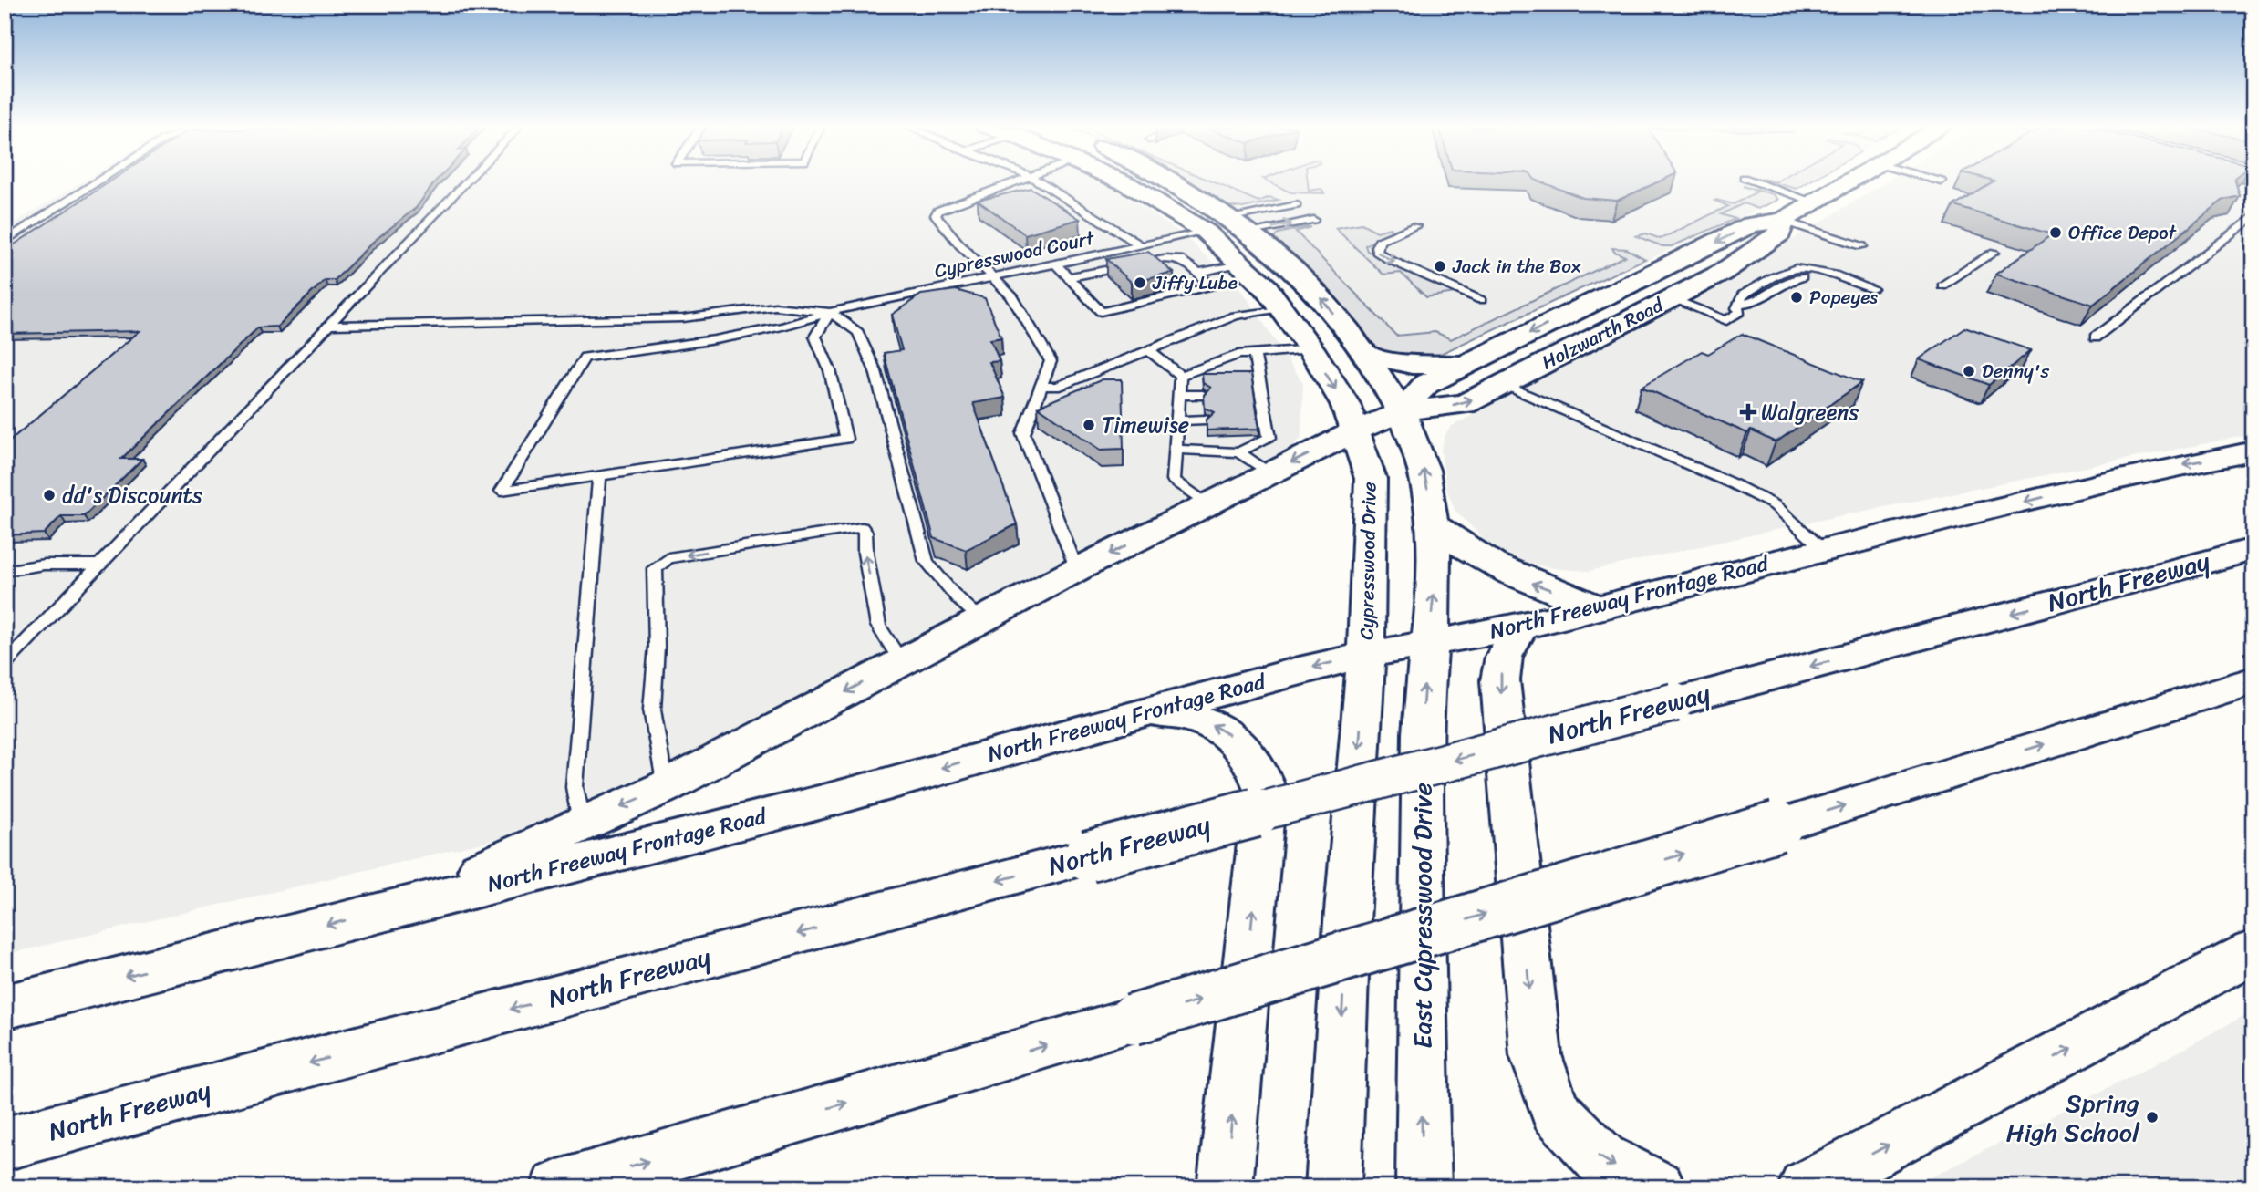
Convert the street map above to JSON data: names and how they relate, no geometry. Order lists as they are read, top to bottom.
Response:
{
  "streets": {
    "main road": [
      "Holzwarth Road",
      "Cypresswood Drive",
      "North Freeway",
      "North Freeway Frontage Road",
      "East Cypresswood Drive"
    ],
    "lane": ["Cypresswood Court"]
  },
  "crossings": [
    ["Cypresswood Court", "Cypresswood Drive"],
    ["Holzwarth Road", "Cypresswood Drive"],
    ["Holzwarth Road", "North Freeway Frontage Road"],
    ["Cypresswood Drive", "North Freeway Frontage Road"],
    ["North Freeway Frontage Road", "East Cypresswood Drive"]
  ],
  "places": {
    "other": [
      "Office Depot",
      "Jack in the Box",
      "Jiffy Lube",
      "Popeyes",
      "Denny's",
      "Timewise",
      "dd's Discounts",
      "Spring High School"
    ],
    "health": ["Walgreens"]
  }
}
